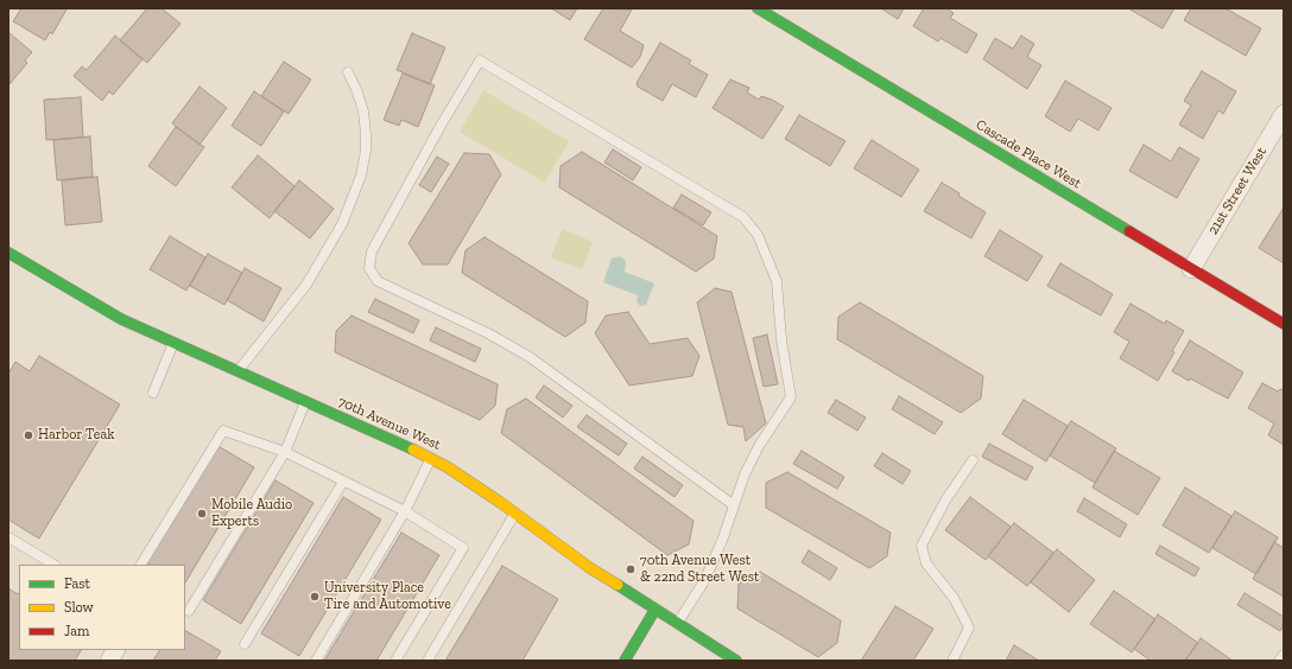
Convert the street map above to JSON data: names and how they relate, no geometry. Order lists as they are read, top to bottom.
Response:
{
  "streets": {
    "street": ["Cascade Place West", "21st Street West", "70th Avenue West"]
  },
  "crossings": [
    ["Cascade Place West", "21st Street West"]
  ],
  "places": [
    "Harbor Teak",
    "Mobile Audio Experts",
    "70th Avenue West & 22nd Street West",
    "University Place Tire and Automotive"
  ],
  "legend": ["Fast", "Slow", "Jam"]
}
